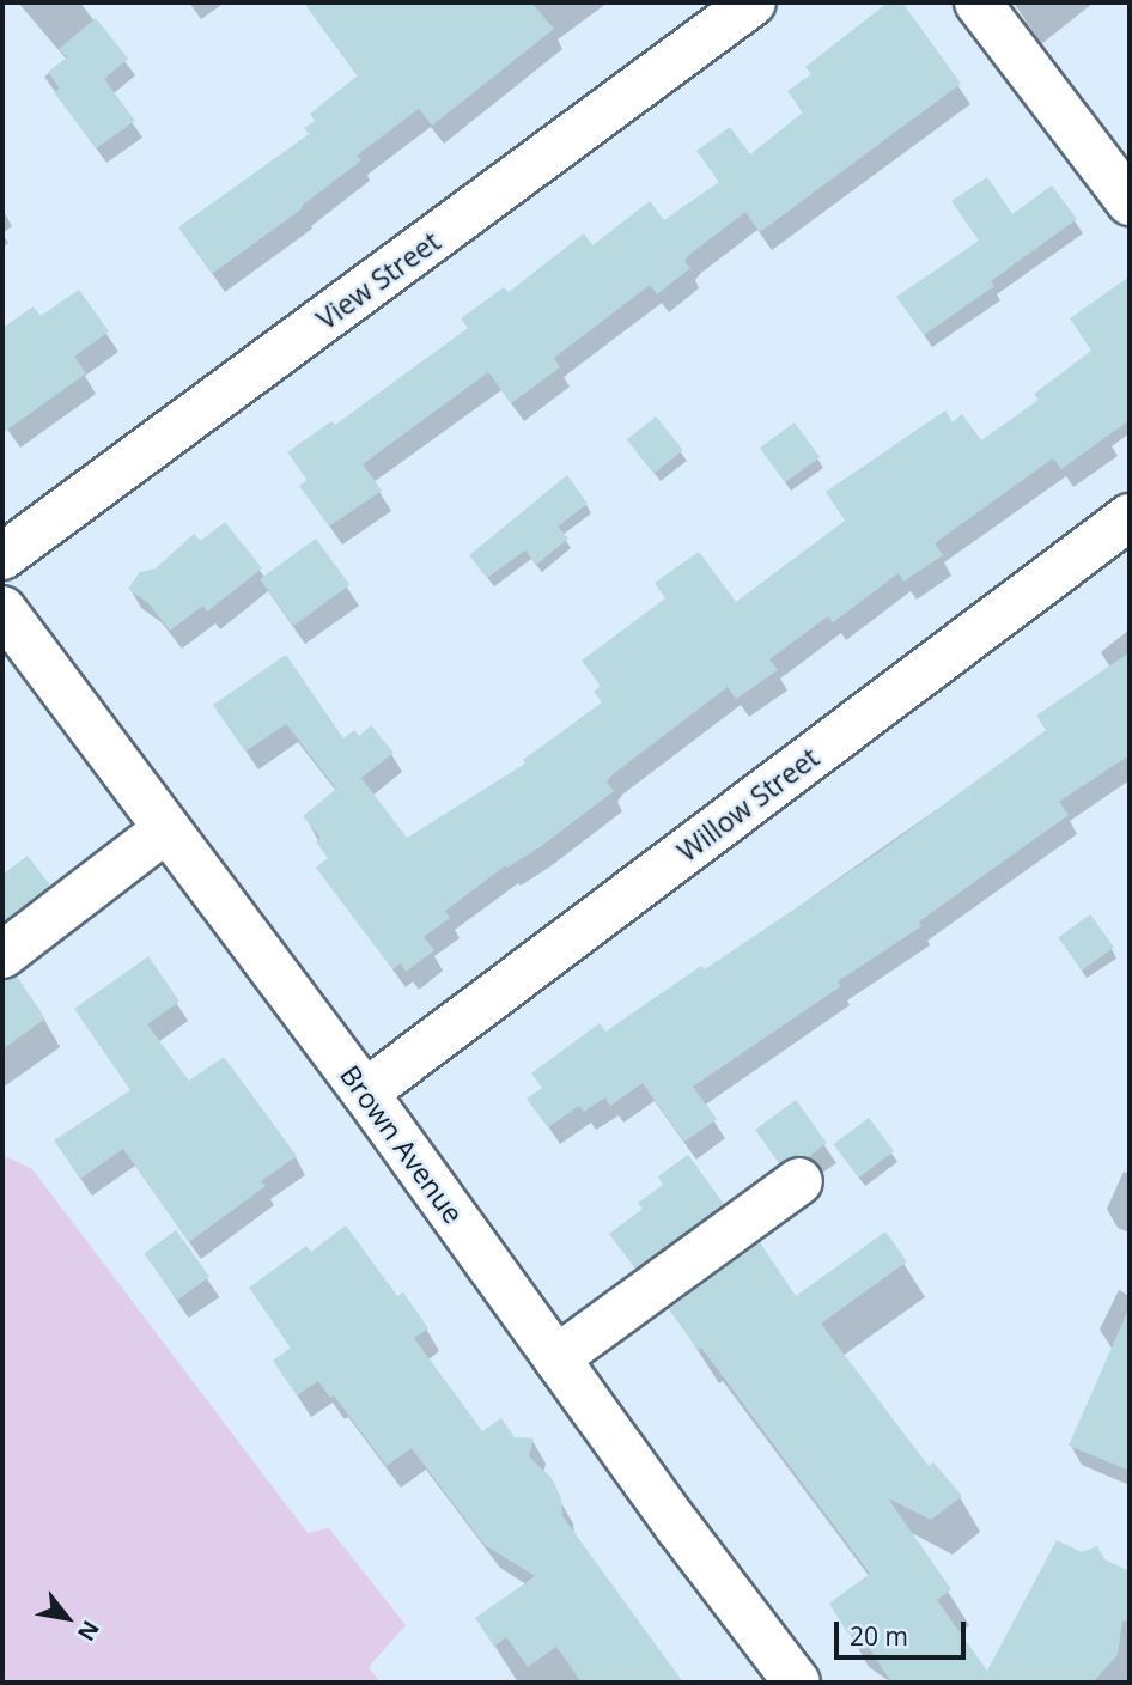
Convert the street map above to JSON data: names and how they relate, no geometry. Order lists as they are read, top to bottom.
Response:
{
  "streets": {
    "street": ["View Street", "Willow Street", "Brown Avenue"]
  },
  "crossings": [
    ["Willow Street", "Brown Avenue"]
  ],
  "scale_bar": "20 m",
  "north": "bottom right"
}
